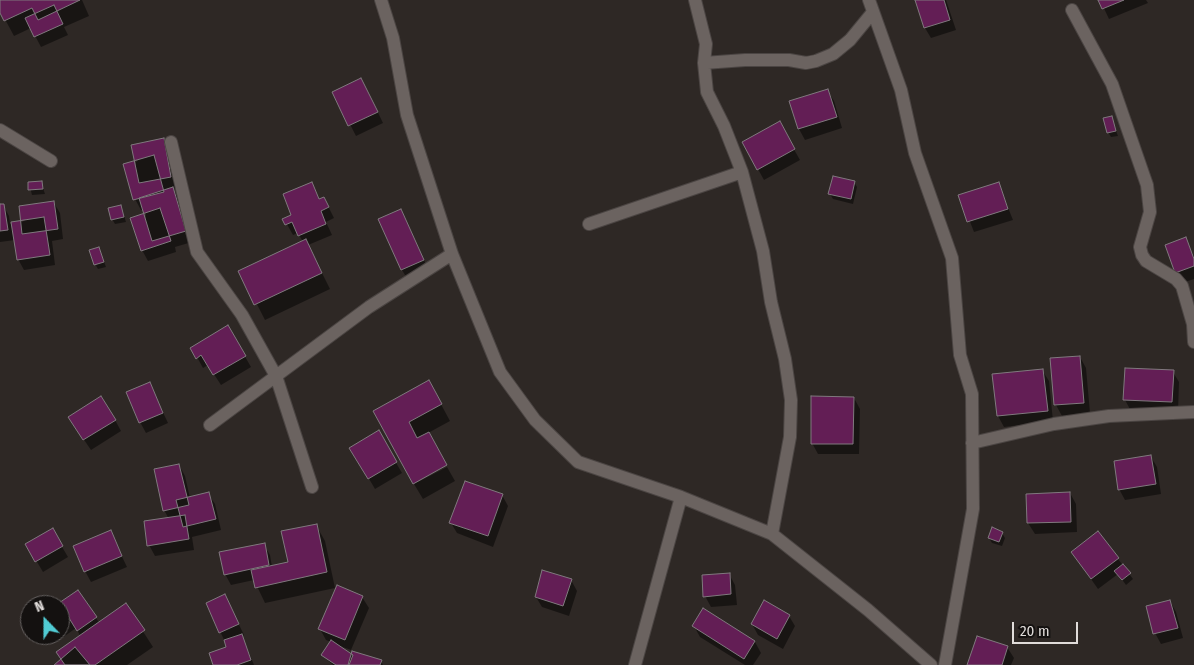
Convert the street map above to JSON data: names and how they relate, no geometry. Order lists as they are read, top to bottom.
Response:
{
  "scale_bar": "20 m",
  "north": "top"
}
